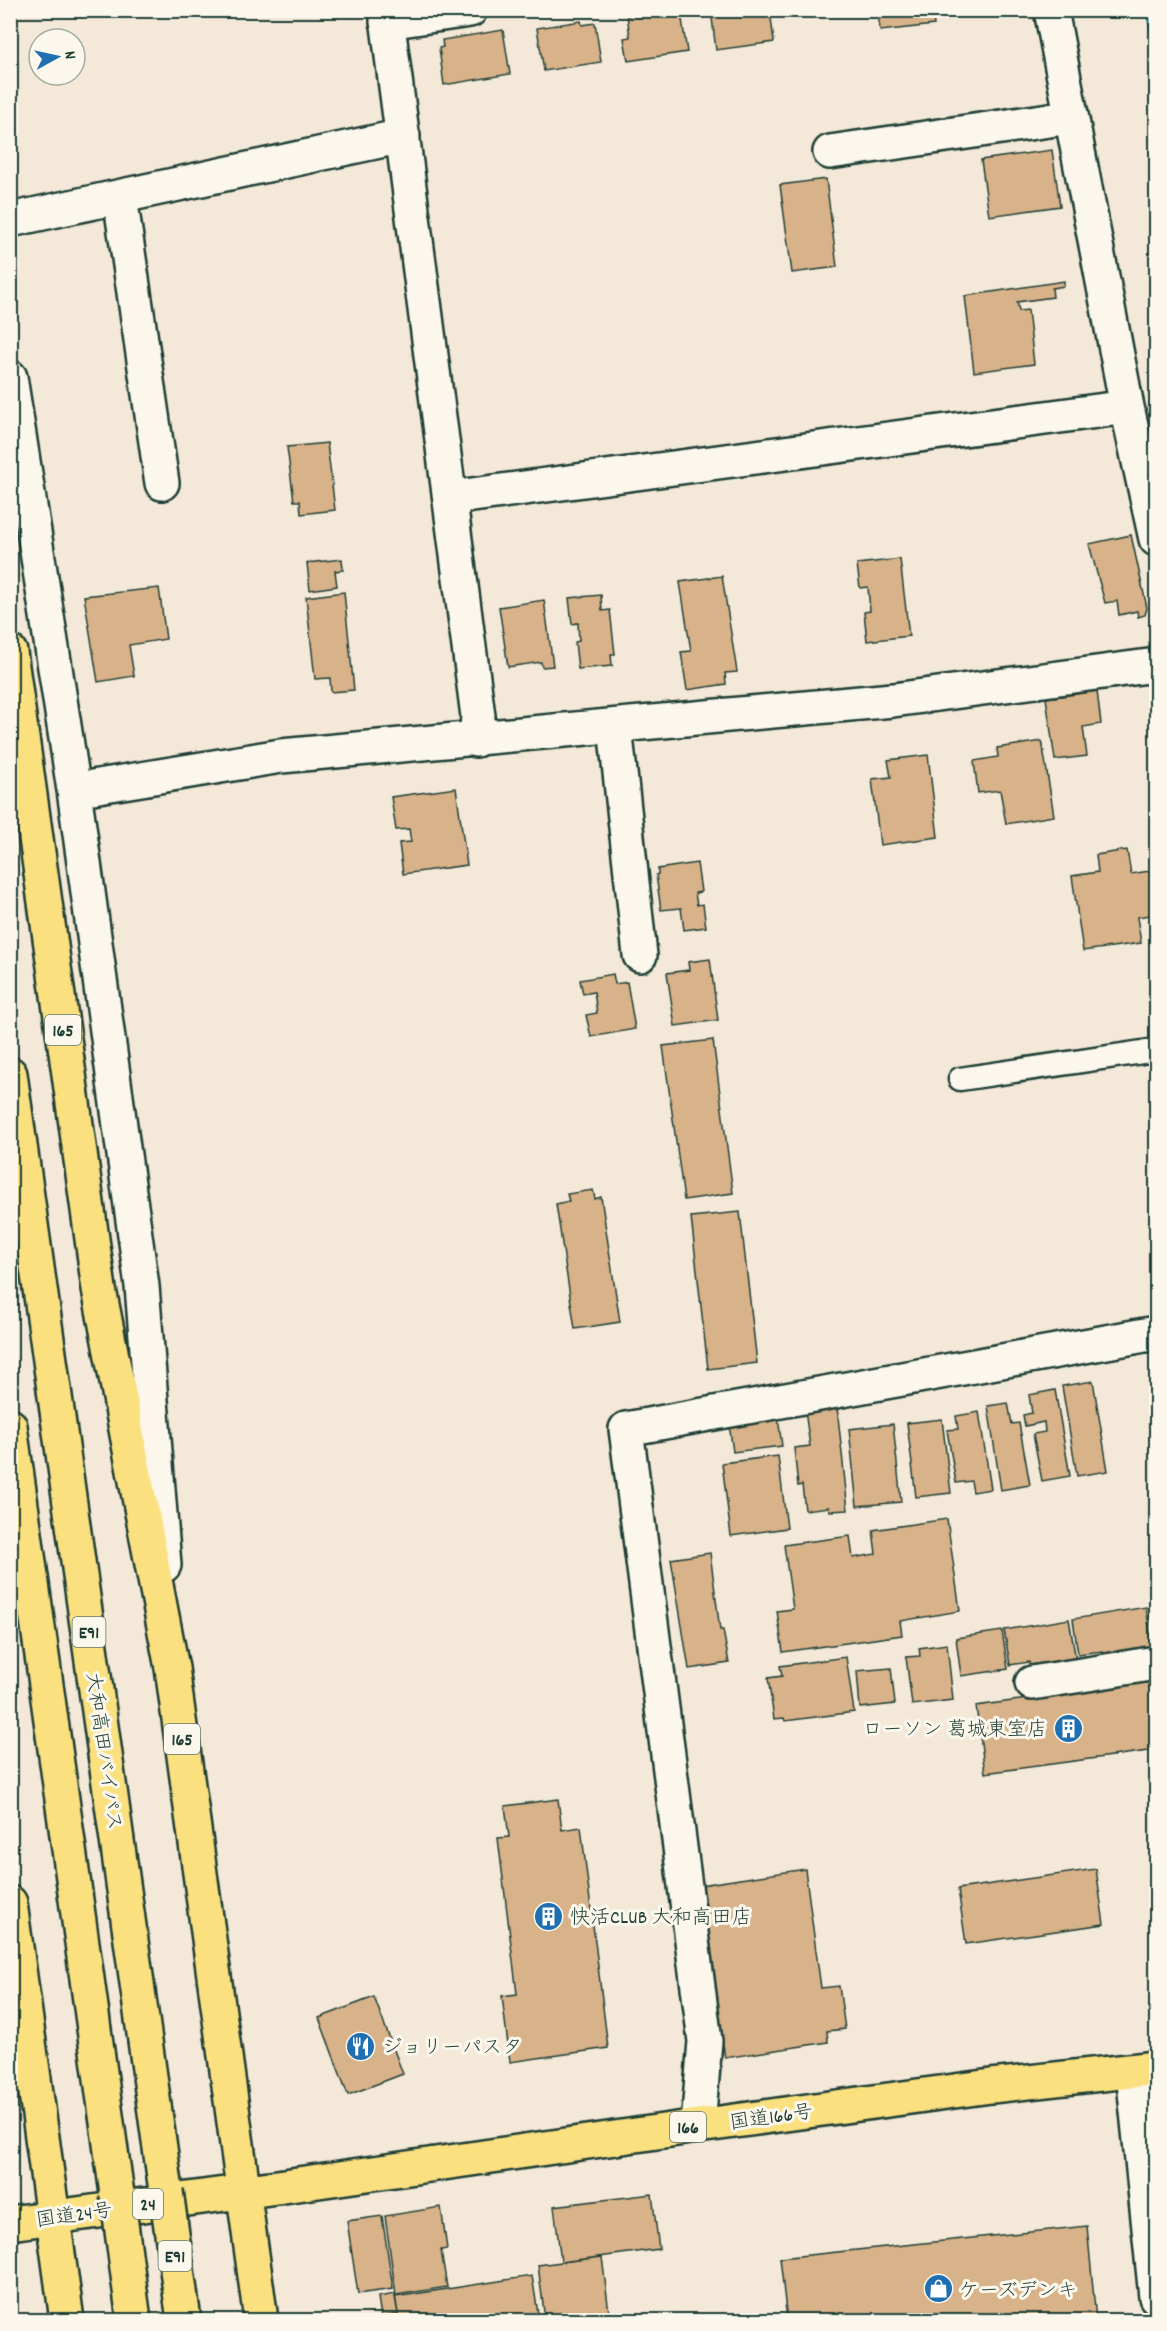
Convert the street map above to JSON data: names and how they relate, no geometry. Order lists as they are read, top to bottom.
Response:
{
  "streets": {
    "highway": [
      "165",
      "E91",
      "大和高田バイパス",
      "国道166号",
      "166",
      "24",
      "国道24号"
    ]
  },
  "crossings": [
    ["165", "国道166号"],
    ["165", "国道24号"],
    ["国道166号", "国道24号"]
  ],
  "places": {
    "building": ["ローソン 葛城東室店", "快活CLUB 大和高田店"],
    "restaurant": ["ジョリーパスタ"],
    "shop": ["ケーズデンキ"]
  },
  "north": "right"
}
